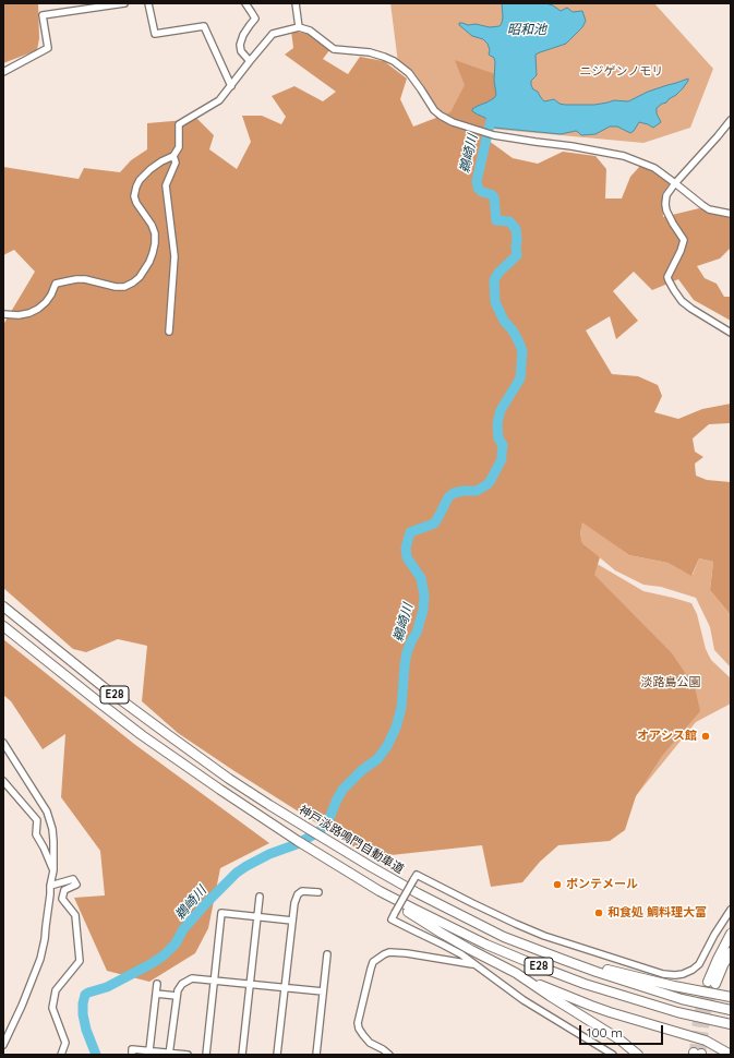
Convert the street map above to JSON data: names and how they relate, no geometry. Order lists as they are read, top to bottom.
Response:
{
  "streets": {
    "highway": ["E28", "神戸淡路鳴門自動車道"]
  },
  "water": ["昭和池", "鵜崎川"],
  "parks": ["ニジゲンノモリ", "淡路島公園"],
  "places": ["オアシス館", "ポンテメール", "和食処 鯛料理大富"],
  "scale_bar": "100 m"
}
